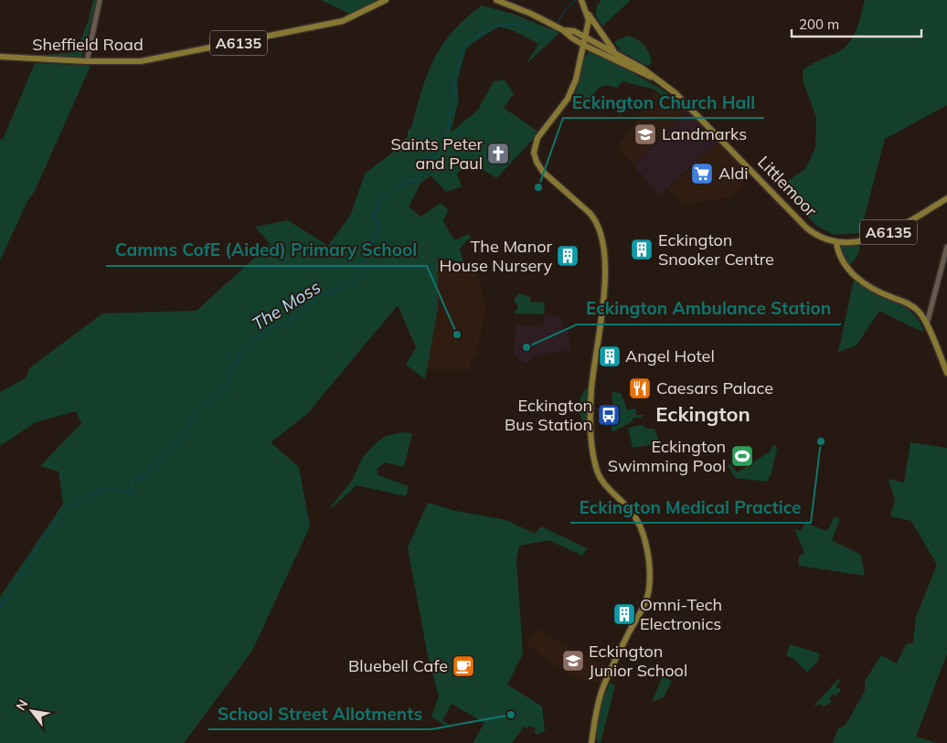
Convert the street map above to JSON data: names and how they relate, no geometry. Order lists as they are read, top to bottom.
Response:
{
  "streets": {
    "main road": ["A6135", "Sheffield Road", "Littlemoor"]
  },
  "crossings": [
    ["A6135", "Littlemoor"]
  ],
  "districts": ["Eckington"],
  "water": ["The Moss"],
  "places": {
    "school or university": ["Landmarks", "Eckington Junior School"],
    "church": ["Saints Peter and Paul"],
    "supermarket": ["Aldi"],
    "other": [
      "Eckington Church Hall",
      "Camms CofE (Aided) Primary School",
      "Eckington Ambulance Station",
      "Eckington Medical Practice",
      "School Street Allotments"
    ],
    "building": [
      "Eckington Snooker Centre",
      "The Manor House Nursery",
      "Angel Hotel",
      "Omni-Tech Electronics"
    ],
    "restaurant": ["Caesars Palace"],
    "bus stop": ["Eckington Bus Station"],
    "sports": ["Eckington Swimming Pool"],
    "cafe": ["Bluebell Cafe"]
  },
  "scale_bar": "200 m",
  "north": "top left"
}
